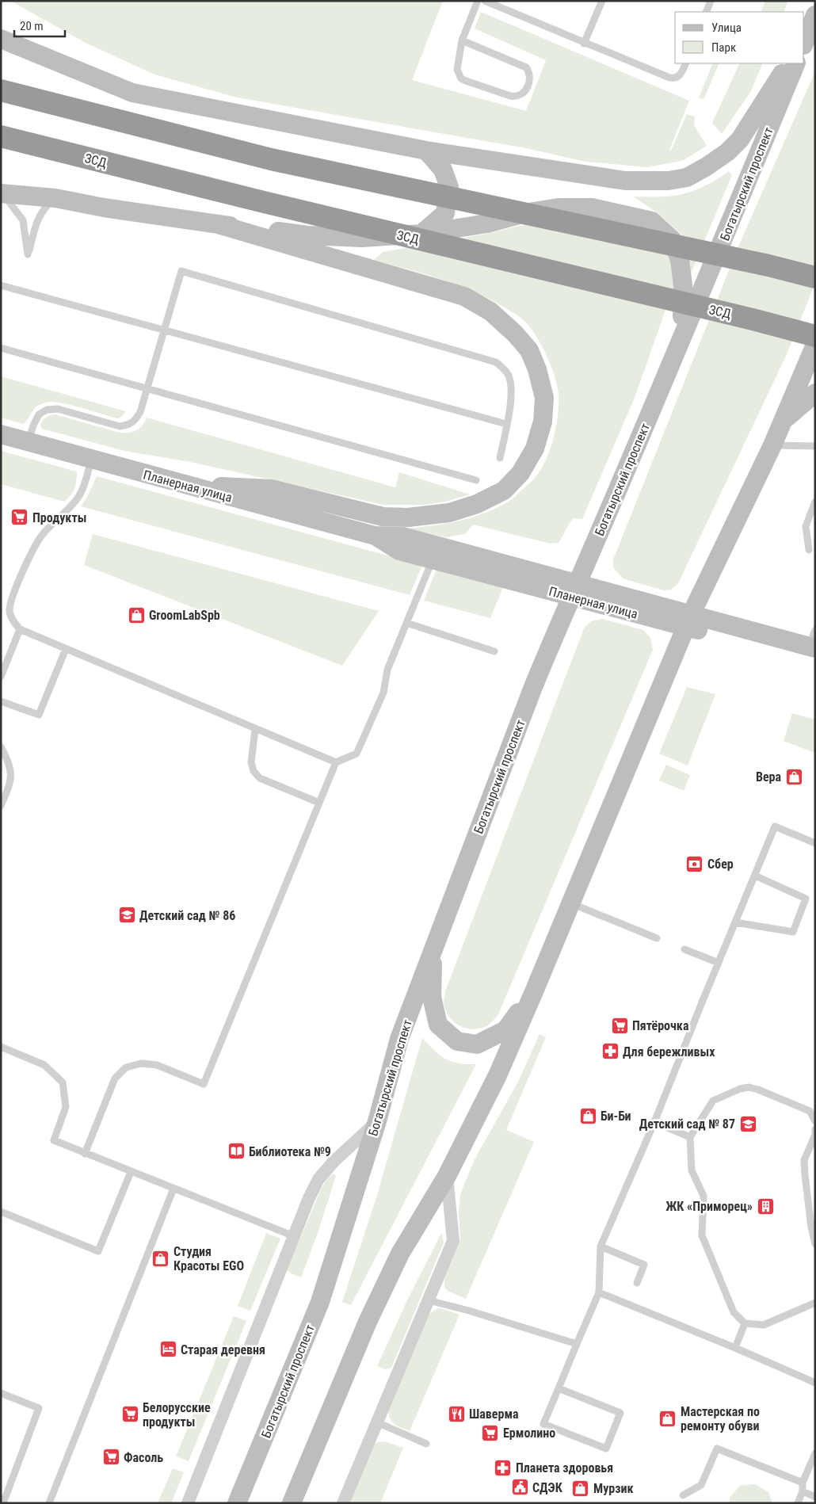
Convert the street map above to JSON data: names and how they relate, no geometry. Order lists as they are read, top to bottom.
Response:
{
  "streets": {
    "highway": ["ЗСД"],
    "main road": ["Богатырский проспект", "Планерная улица"]
  },
  "crossings": [
    ["Богатырский проспект", "Планерная улица"]
  ],
  "places": {
    "supermarket": [
      "Продукты",
      "Пятёрочка",
      "Белорусские продукты",
      "Ермолино",
      "Фасоль"
    ],
    "shop": [
      "GroomLabSpb",
      "Вера",
      "Би-Би",
      "Студия Красоты EGO",
      "Мастерская по ремонту обуви",
      "Мурзик"
    ],
    "bank": ["Сбер"],
    "school or university": ["Детский сад № 86", "Детский сад № 87"],
    "pharmacy": ["Для бережливых", "Планета здоровья"],
    "library": ["Библиотека №9"],
    "building": ["ЖК «Приморец»"],
    "hotel": ["Старая деревня"],
    "restaurant": ["Шаверма"],
    "public building": ["СДЭК"]
  },
  "legend": ["Улица", "Парк"],
  "scale_bar": "20 m"
}
